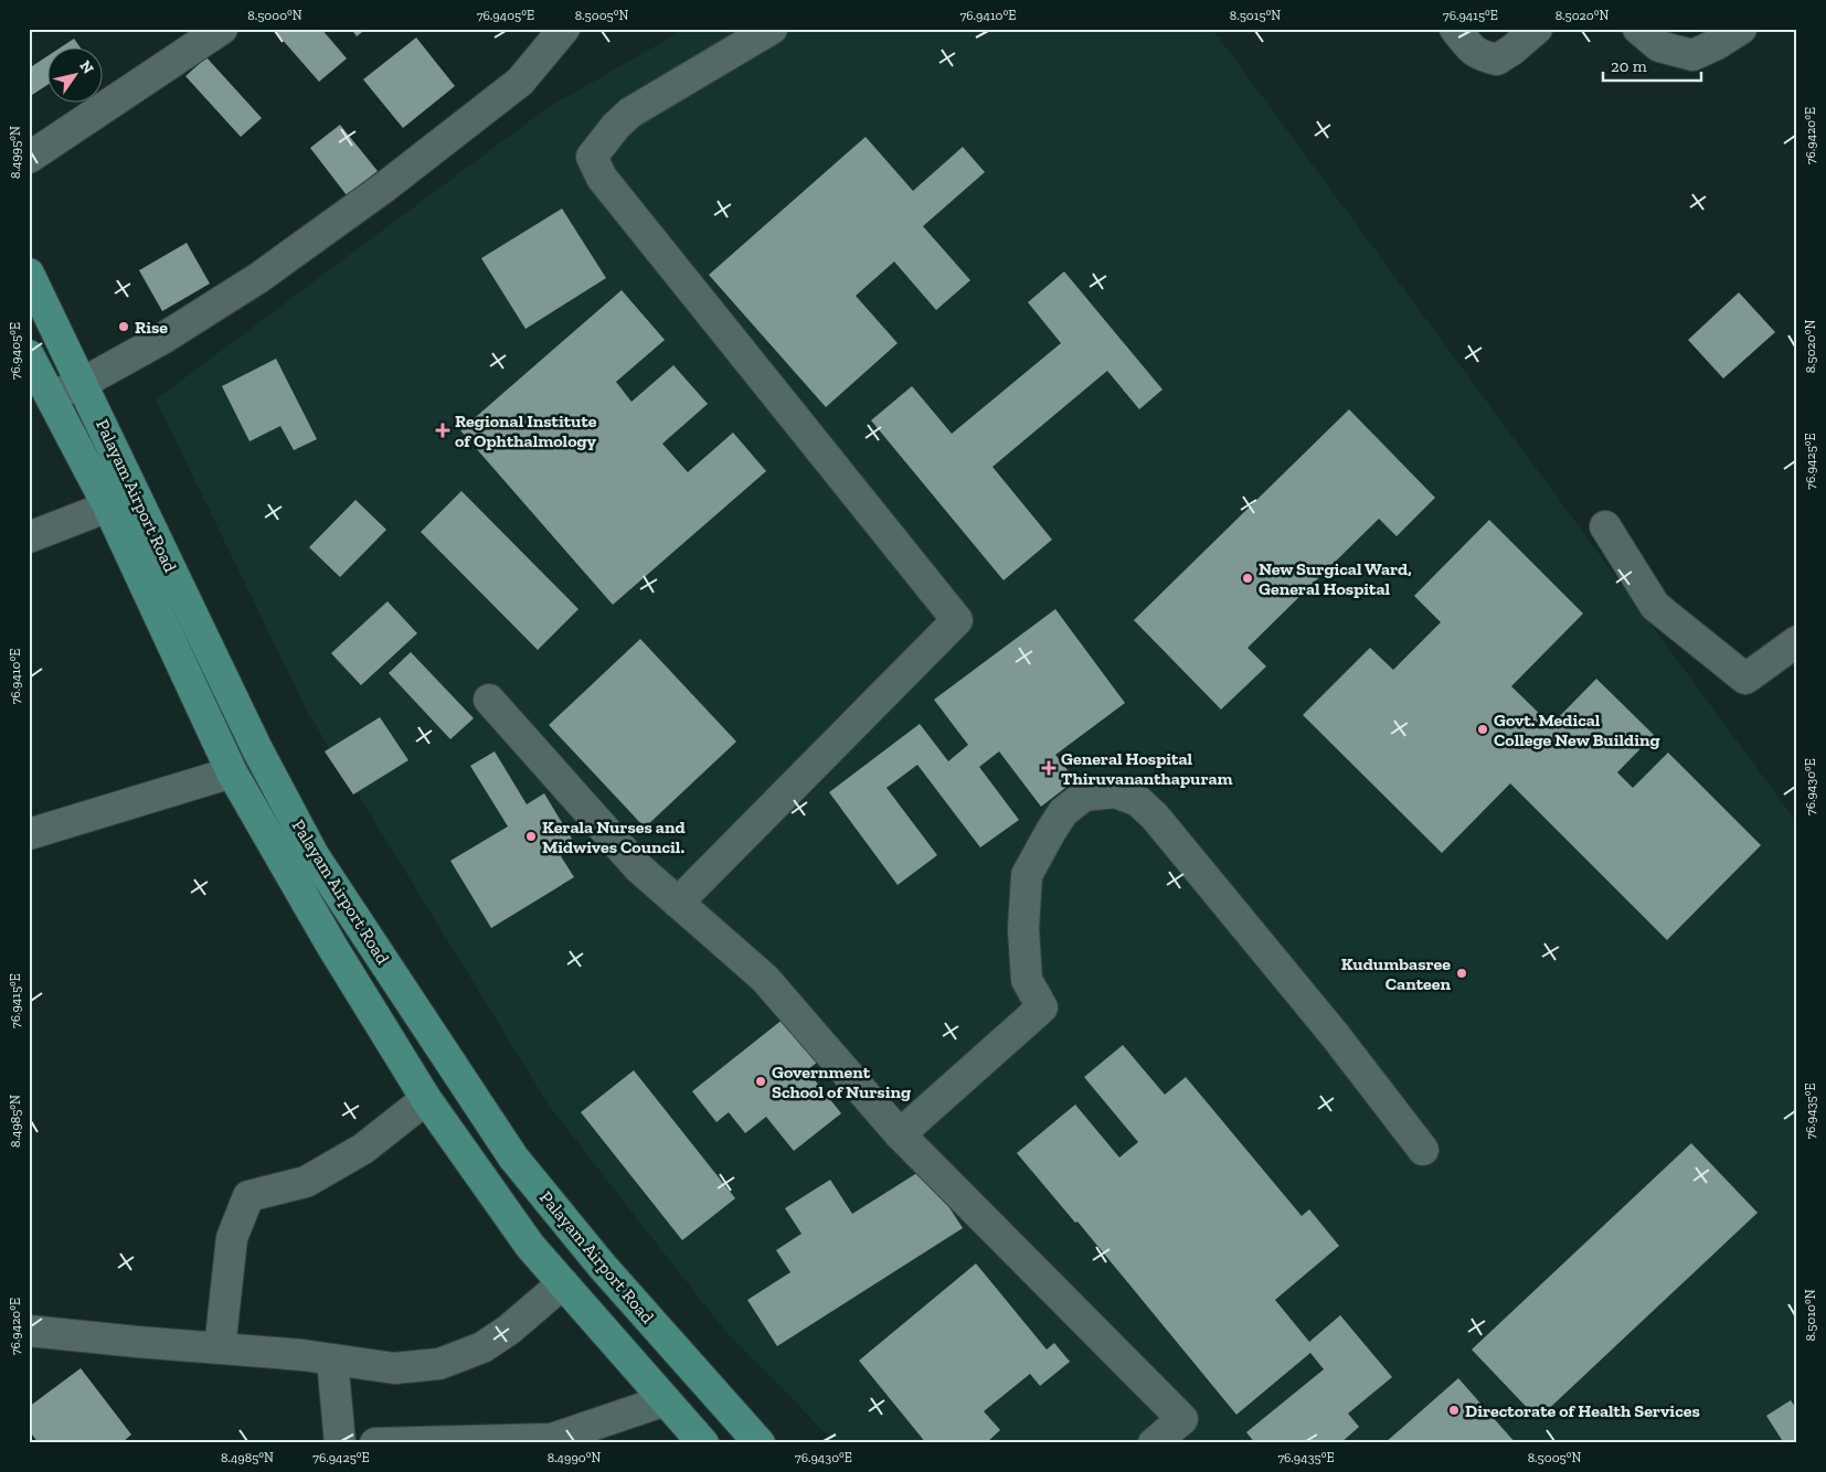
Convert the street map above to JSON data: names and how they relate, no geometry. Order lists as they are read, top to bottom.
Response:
{
  "streets": {
    "main road": ["Palayam Airport Road"]
  },
  "places": {
    "other": [
      "Rise",
      "New Surgical Ward, General Hospital",
      "Govt. Medical College New Building",
      "Kerala Nurses and Midwives Council.",
      "Kudumbasree Canteen",
      "Government School of Nursing",
      "Directorate of Health Services"
    ],
    "health": ["Regional Institute of Ophthalmology", "General Hospital Thiruvananthapuram"]
  },
  "scale_bar": "20 m",
  "north": "top right",
  "coordinates": [
    "8.5000°N",
    "76.9405°E",
    "8.5005°N",
    "76.9410°E",
    "8.5015°N",
    "76.9415°E",
    "8.5020°N",
    "76.9420°E",
    "8.4995°N",
    "76.9425°E",
    "76.9430°E",
    "76.9435°E",
    "8.4985°N",
    "8.5010°N",
    "8.4990°N"
  ]
}
